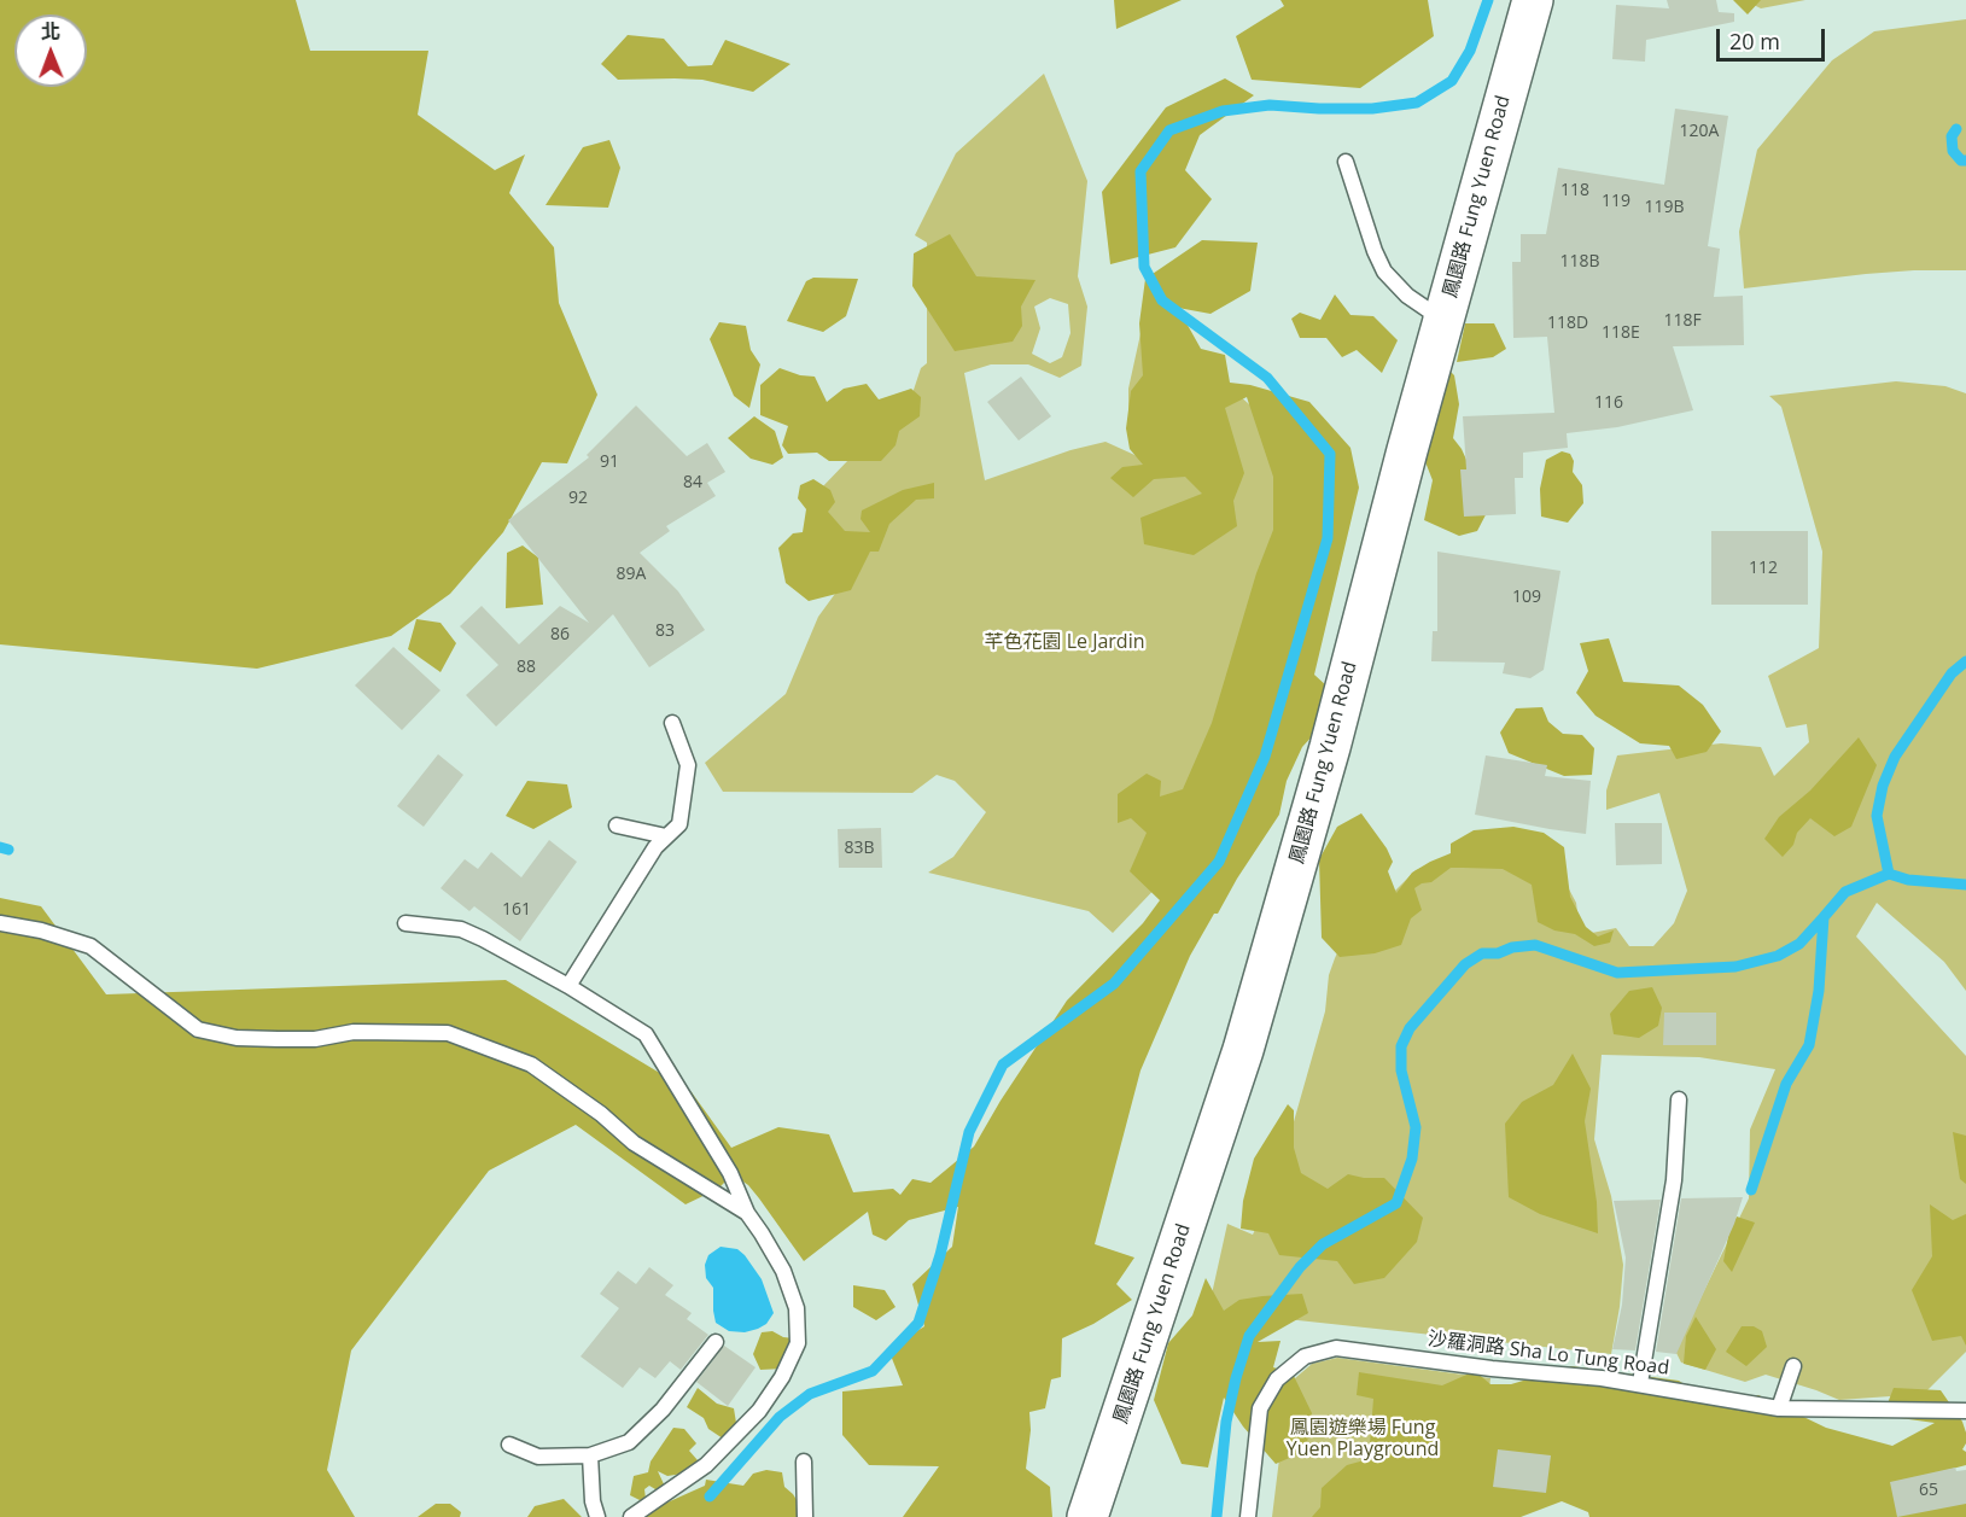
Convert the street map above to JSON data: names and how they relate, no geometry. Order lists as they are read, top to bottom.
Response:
{
  "streets": {
    "street": ["鳳園路 Fung Yuen Road"],
    "lane": ["沙羅洞路 Sha Lo Tung Road"]
  },
  "parks": ["芊色花園 Le Jardin", "鳳園遊樂場 Fung Yuen Playground"],
  "house_numbers": [
    "120A",
    "118",
    "119",
    "119B",
    "118B",
    "118F",
    "118D",
    "118E",
    "116",
    "91",
    "84",
    "92",
    "112",
    "89A",
    "109",
    "83",
    "86",
    "88",
    "83B",
    "161",
    "65"
  ],
  "scale_bar": "20 m",
  "north": "top"
}
